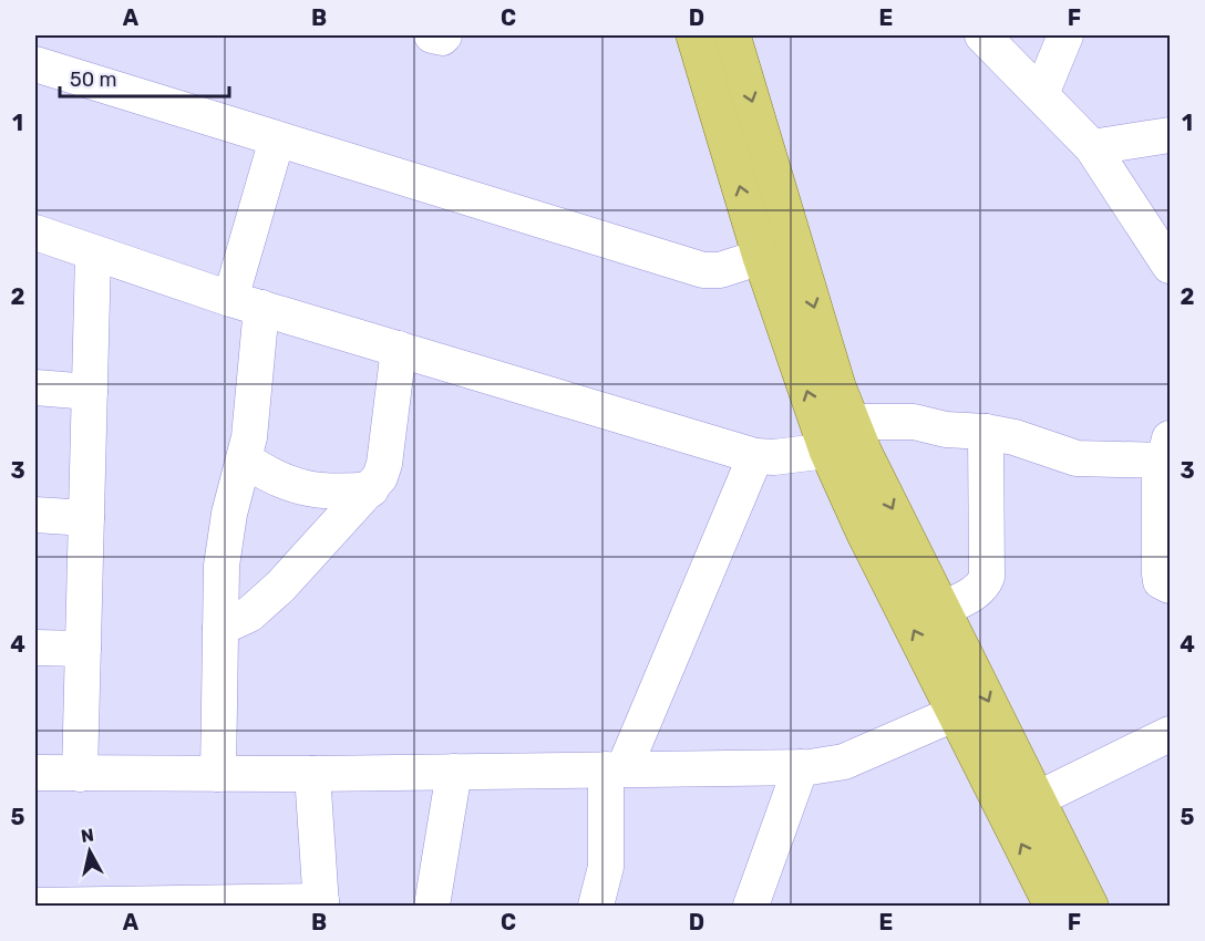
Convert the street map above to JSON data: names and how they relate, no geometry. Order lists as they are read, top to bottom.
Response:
{
  "scale_bar": "50 m",
  "north": "top",
  "grid": {
    "columns": [
      "A",
      "B",
      "C",
      "D",
      "E",
      "F"
    ],
    "rows": [
      "1",
      "2",
      "3",
      "4",
      "5"
    ]
  }
}
